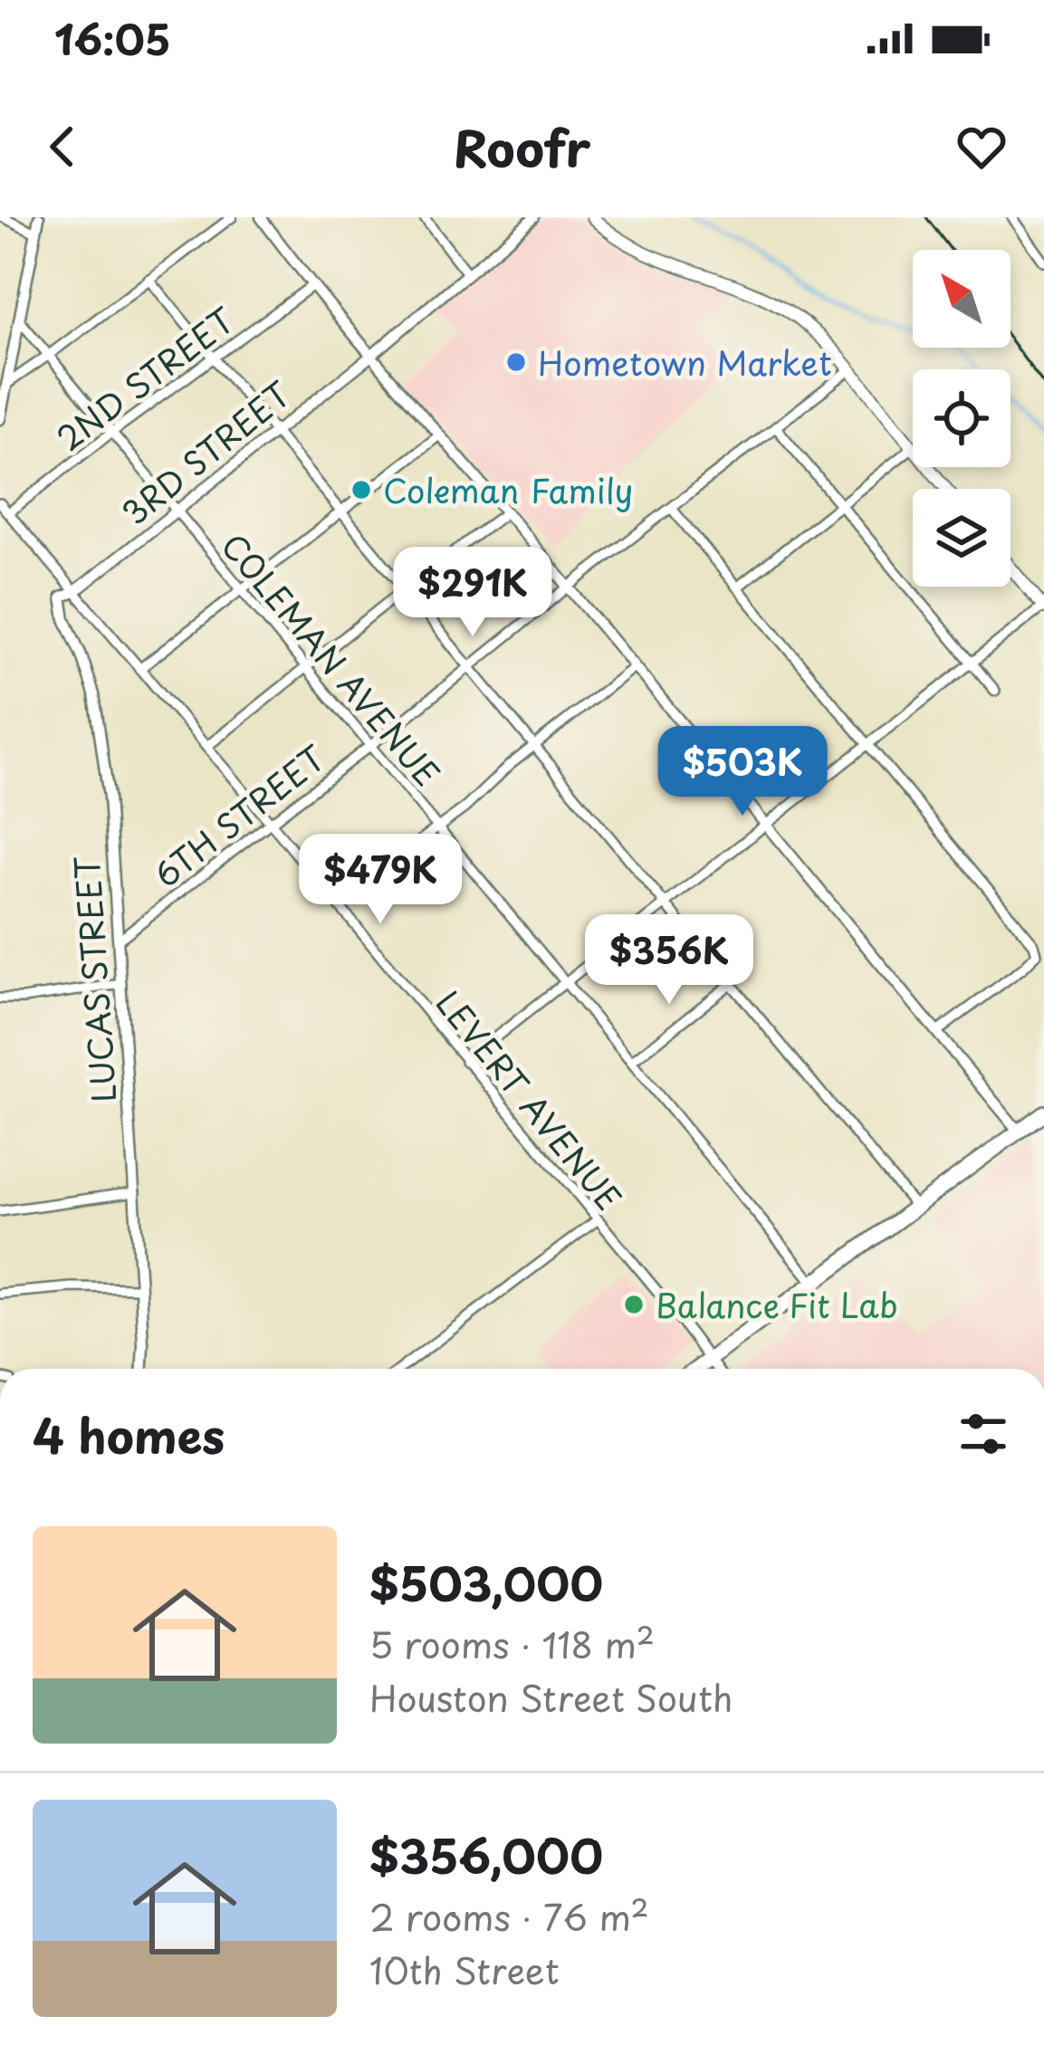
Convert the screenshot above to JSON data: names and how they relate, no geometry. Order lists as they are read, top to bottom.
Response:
{
  "streets": {
    "street": [
      "2ND STREET",
      "3RD STREET",
      "COLEMAN AVENUE",
      "6TH STREET",
      "LUCAS STREET",
      "LEVERT AVENUE"
    ]
  },
  "crossings": [
    ["2ND STREET", "COLEMAN AVENUE"],
    ["2ND STREET", "LEVERT AVENUE"],
    ["3RD STREET", "COLEMAN AVENUE"],
    ["3RD STREET", "LUCAS STREET"],
    ["3RD STREET", "LEVERT AVENUE"],
    ["COLEMAN AVENUE", "6TH STREET"],
    ["6TH STREET", "LUCAS STREET"],
    ["6TH STREET", "LEVERT AVENUE"],
    ["LUCAS STREET", "LEVERT AVENUE"]
  ],
  "places": ["Hometown Market", "Coleman Family", "Balance Fit Lab"],
  "north": "top left",
  "page": {
    "status": "16:05",
    "header": "Roofr",
    "price": [
      "$291K",
      "$503K",
      "$479K",
      "$356K"
    ],
    "heading": "4 homes",
    "list": [
      {
        "name": "$503,000",
        "note": "5 rooms · 118 m² · Houston Street South"
      },
      {
        "name": "$356,000",
        "note": "2 rooms · 76 m² · 10th Street"
      }
    ]
  }
}
